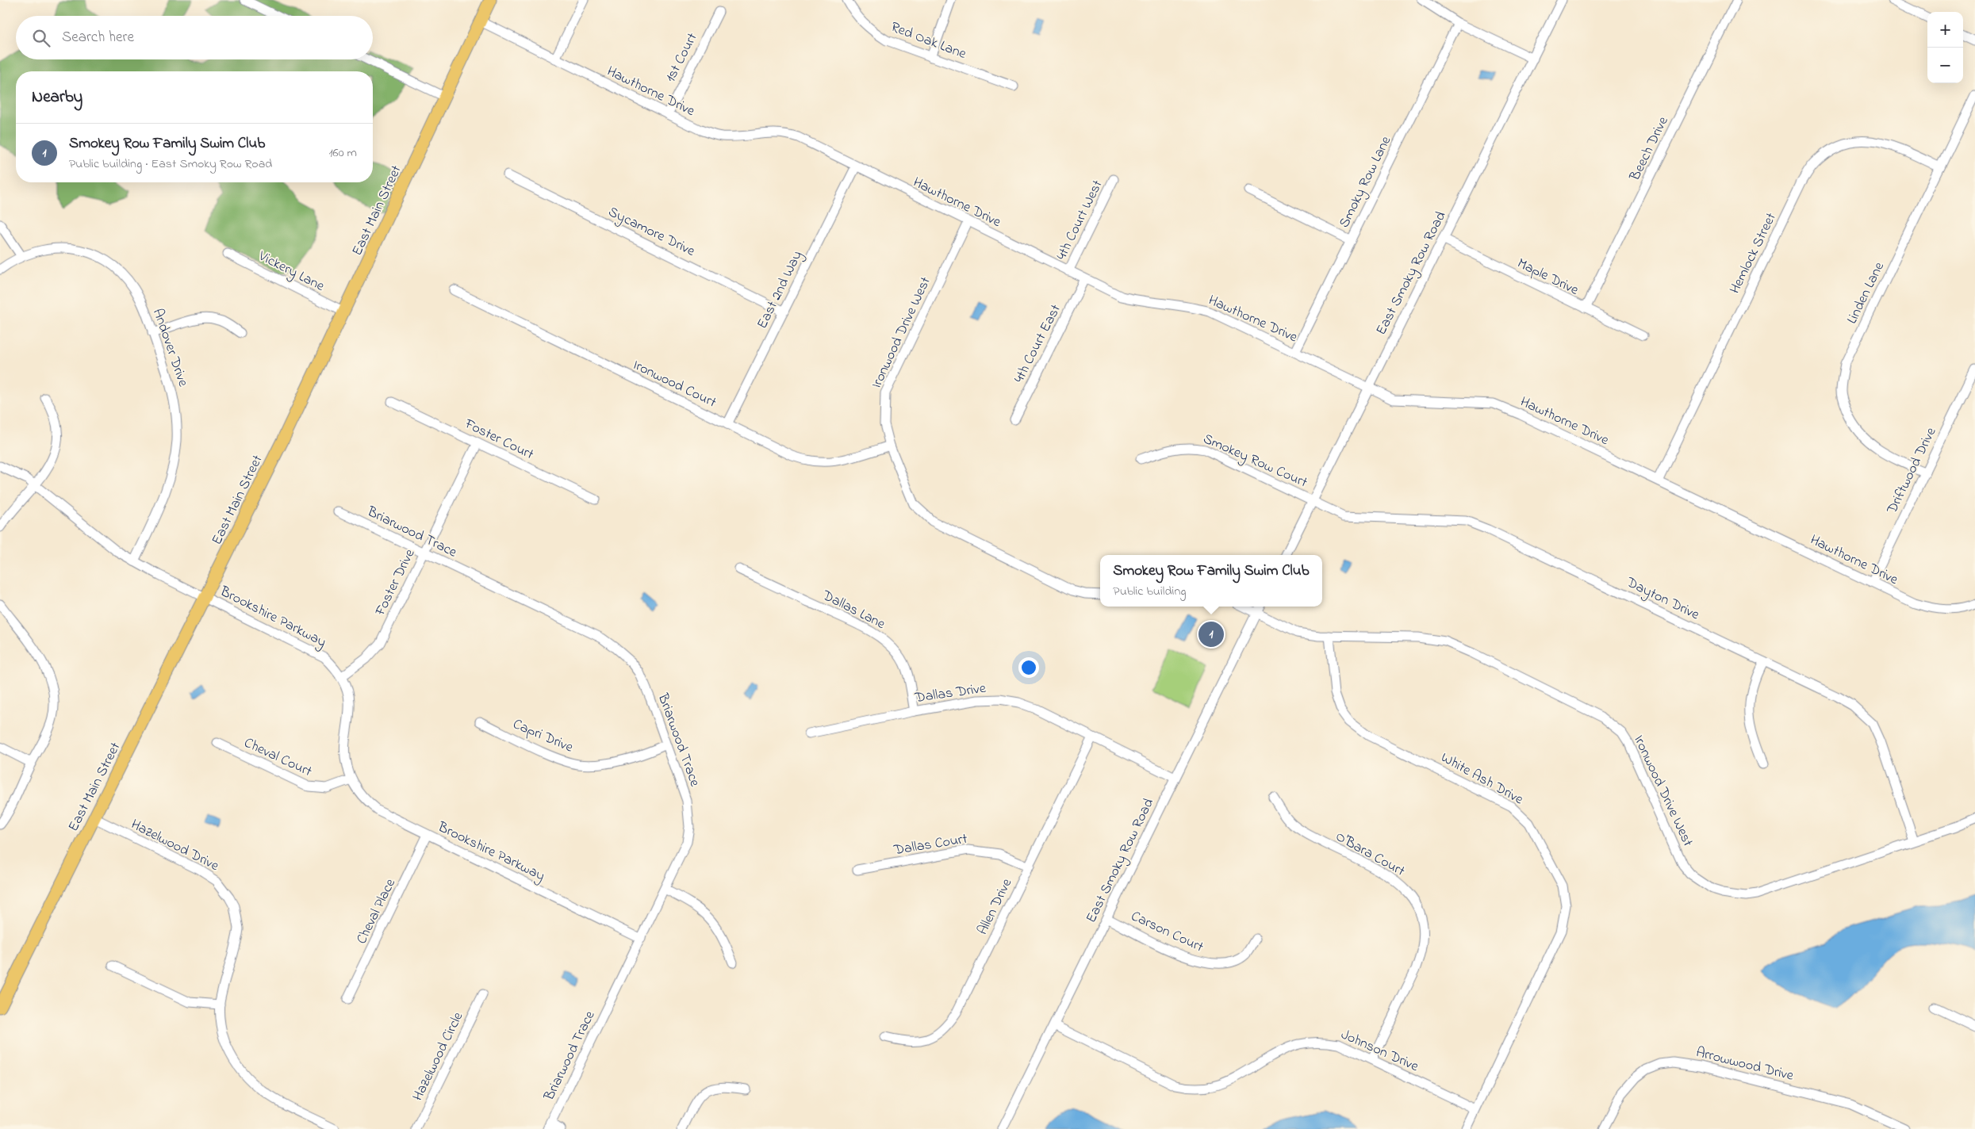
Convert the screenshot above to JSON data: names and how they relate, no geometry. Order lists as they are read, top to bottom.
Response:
{
  "streets": {
    "main road": ["East Main Street"],
    "street": [
      "Red Oak Lane",
      "1st Court",
      "Hawthorne Drive",
      "Beech Drive",
      "Smoky Row Lane",
      "4th Court West",
      "Sycamore Drive",
      "Hemlock Street",
      "Vickery Lane",
      "East Smoky Row Road",
      "Maple Drive",
      "East 2nd Way",
      "Linden Lane",
      "Ironwood Drive West",
      "4th Court East",
      "Andover Drive",
      "Ironwood Court",
      "Foster Court",
      "Smokey Row Court",
      "Driftwood Drive",
      "Briarwood Trace",
      "Foster Drive",
      "Dayton Drive",
      "Dallas Lane",
      "Brookshire Parkway",
      "Dallas Drive",
      "Capri Drive",
      "Cheval Court",
      "White Ash Drive",
      "Dallas Court",
      "Hazelwood Drive",
      "O'Bara Court",
      "Allen Drive",
      "Cheval Place",
      "Carson Court",
      "Johnson Drive",
      "Hazelwood Circle",
      "Arrowwood Drive"
    ]
  },
  "crossings": [
    ["1st Court", "Hawthorne Drive"],
    ["Hawthorne Drive", "Smoky Row Lane"],
    ["Hawthorne Drive", "East Main Street"],
    ["Hawthorne Drive", "4th Court West"],
    ["Hawthorne Drive", "Hemlock Street"],
    ["Hawthorne Drive", "East Smoky Row Road"],
    ["Hawthorne Drive", "East 2nd Way"],
    ["Hawthorne Drive", "Ironwood Drive West"],
    ["Hawthorne Drive", "4th Court East"],
    ["Hawthorne Drive", "Driftwood Drive"],
    ["Beech Drive", "Maple Drive"],
    ["East Main Street", "Vickery Lane"],
    ["East Main Street", "Brookshire Parkway"],
    ["East Main Street", "Hazelwood Drive"],
    ["Sycamore Drive", "East 2nd Way"],
    ["Hemlock Street", "Linden Lane"],
    ["East Smoky Row Road", "Maple Drive"],
    ["East Smoky Row Road", "Ironwood Drive West"],
    ["East Smoky Row Road", "Smokey Row Court"],
    ["East Smoky Row Road", "Dayton Drive"],
    ["East Smoky Row Road", "Dallas Drive"],
    ["East Smoky Row Road", "Carson Court"],
    ["East Smoky Row Road", "Johnson Drive"],
    ["East 2nd Way", "Ironwood Court"],
    ["Linden Lane", "Driftwood Drive"],
    ["Ironwood Drive West", "Ironwood Court"],
    ["Ironwood Drive West", "Dayton Drive"],
    ["Ironwood Drive West", "White Ash Drive"],
    ["Andover Drive", "Brookshire Parkway"],
    ["Foster Court", "Foster Drive"],
    ["Smokey Row Court", "Dayton Drive"],
    ["Briarwood Trace", "Foster Drive"],
    ["Briarwood Trace", "Brookshire Parkway"],
    ["Briarwood Trace", "Capri Drive"],
    ["Foster Drive", "Brookshire Parkway"],
    ["Dallas Lane", "Dallas Drive"],
    ["Brookshire Parkway", "Cheval Court"],
    ["Brookshire Parkway", "Cheval Place"],
    ["Dallas Drive", "Allen Drive"],
    ["White Ash Drive", "Johnson Drive"],
    ["Dallas Court", "Allen Drive"],
    ["O'Bara Court", "Johnson Drive"]
  ],
  "page": {
    "map_buttons": ["+", "−"],
    "search": "Search here",
    "heading": "Nearby",
    "list": [
      {
        "mark": "1",
        "name": "Smokey Row Family Swim Club",
        "note": "Public building · East Smoky Row Road",
        "value": "160 m"
      }
    ],
    "popup": ["Smokey Row Family Swim Club", "Public building"],
    "pins": "1"
  }
}
